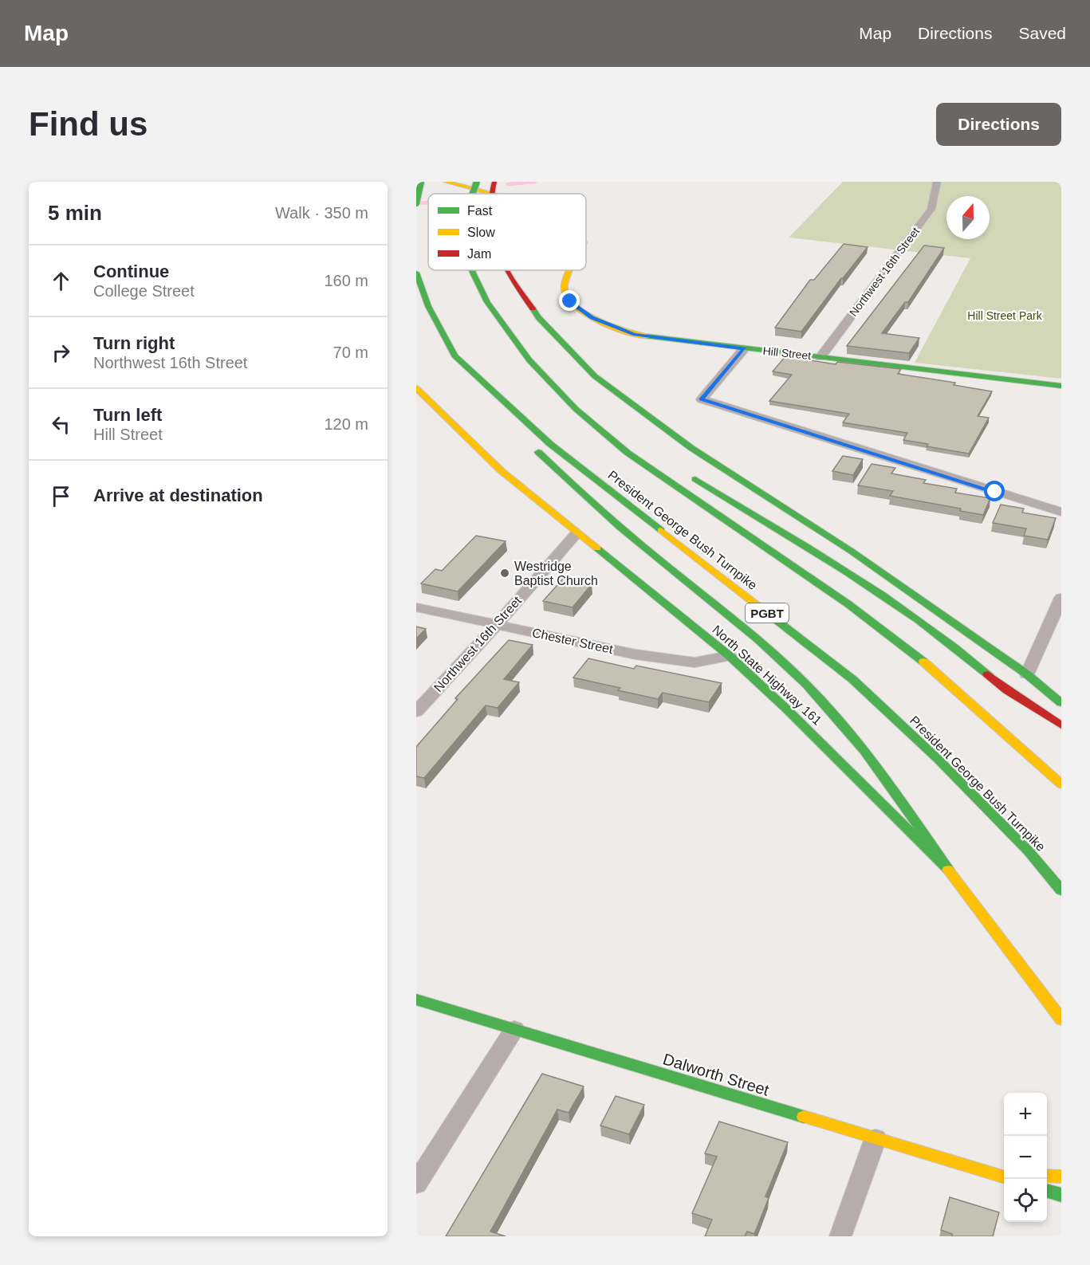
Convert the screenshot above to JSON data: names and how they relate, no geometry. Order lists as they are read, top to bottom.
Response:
{
  "streets": {
    "main road": [
      "Hill Street",
      "President George Bush Turnpike",
      "PGBT",
      "North State Highway 161",
      "Dalworth Street"
    ],
    "street": ["Northwest 16th Street", "Chester Street"]
  },
  "crossings": [
    ["Northwest 16th Street", "Hill Street"],
    ["Northwest 16th Street", "Chester Street"],
    ["Northwest 16th Street", "North State Highway 161"],
    ["Chester Street", "North State Highway 161"]
  ],
  "parks": ["Hill Street Park"],
  "places": ["Westridge Baptist Church"],
  "legend": ["Fast", "Slow", "Jam"],
  "north": "top",
  "page": {
    "header": "Map",
    "nav": ["Map", "Directions", "Saved"],
    "buttons": "Directions",
    "title": "Find us",
    "heading": ["5 min", "Walk · 350 m"],
    "list": [
      ["Continue", "College Street", "160 m"],
      ["Turn right", "Northwest 16th Street", "70 m"],
      ["Turn left", "Hill Street", "120 m"],
      "Arrive at destination"
    ],
    "map_buttons": ["+", "−"]
  }
}
